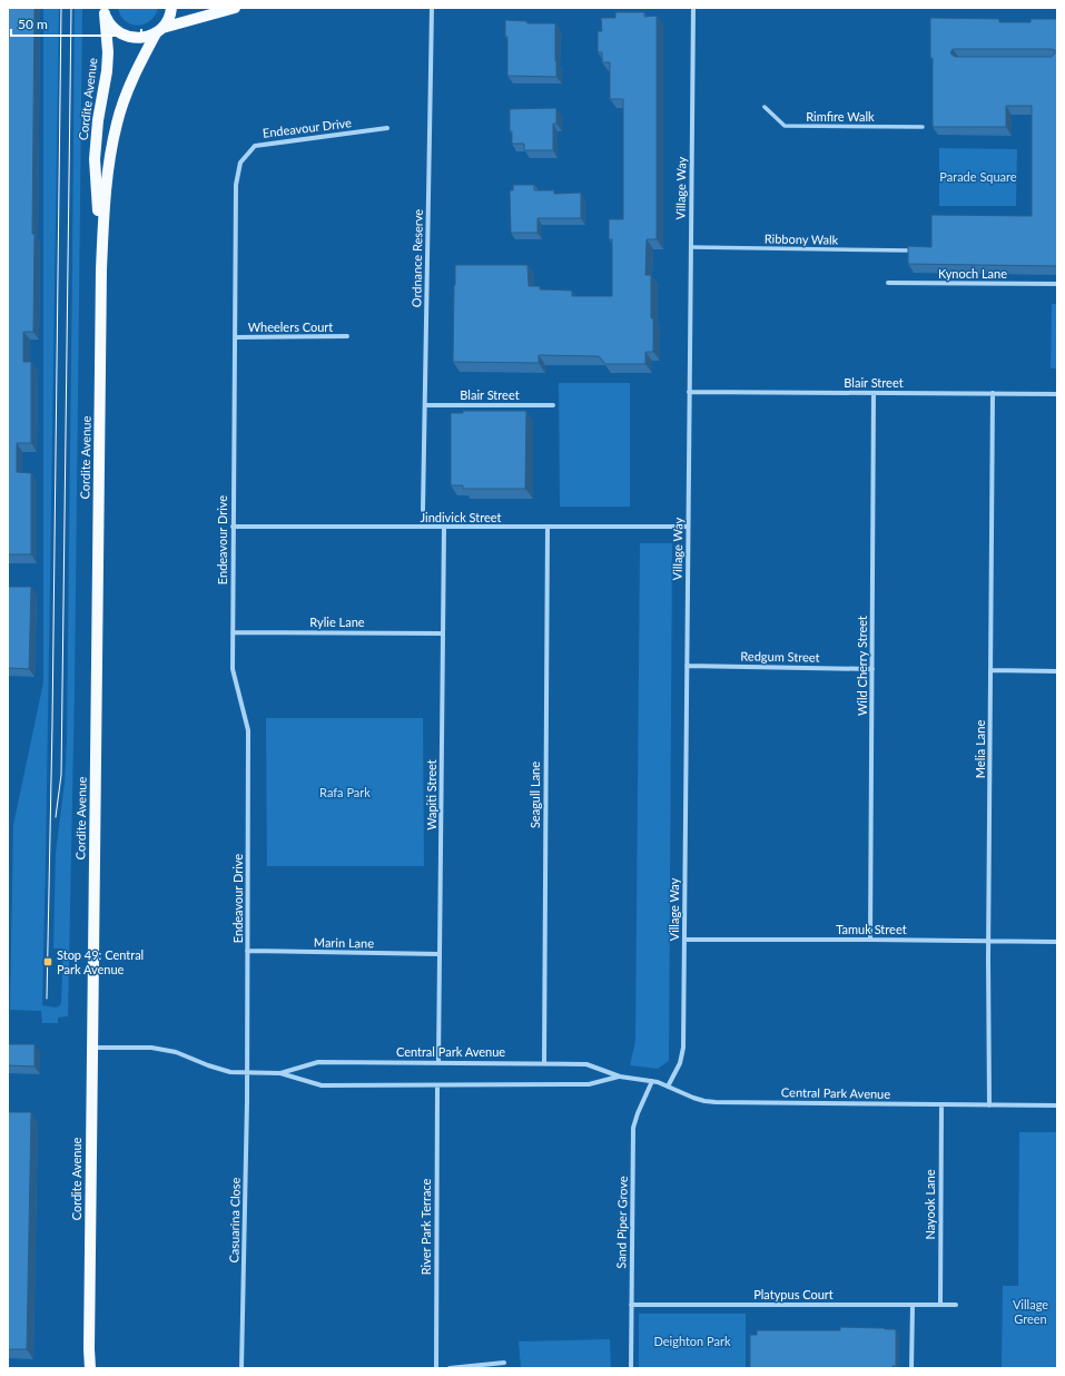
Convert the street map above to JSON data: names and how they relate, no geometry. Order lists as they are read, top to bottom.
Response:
{
  "streets": {
    "main road": ["Cordite Avenue"],
    "street": [
      "Rimfire Walk",
      "Endeavour Drive",
      "Village Way",
      "Ribbony Walk",
      "Ordnance Reserve",
      "Kynoch Lane",
      "Wheelers Court",
      "Blair Street",
      "Jindivick Street",
      "Rylie Lane",
      "Redgum Street",
      "Wild Cherry Street",
      "Melia Lane",
      "Wapiti Street",
      "Seagull Lane",
      "Tamuk Street",
      "Marin Lane",
      "Central Park Avenue",
      "Nayook Lane",
      "Casuarina Close",
      "Sand Piper Grove",
      "River Park Terrace",
      "Platypus Court"
    ]
  },
  "crossings": [
    ["Cordite Avenue", "Central Park Avenue"],
    ["Endeavour Drive", "Wheelers Court"],
    ["Endeavour Drive", "Jindivick Street"],
    ["Endeavour Drive", "Rylie Lane"],
    ["Endeavour Drive", "Marin Lane"],
    ["Endeavour Drive", "Central Park Avenue"],
    ["Endeavour Drive", "Casuarina Close"],
    ["Village Way", "Ribbony Walk"],
    ["Village Way", "Blair Street"],
    ["Village Way", "Jindivick Street"],
    ["Village Way", "Redgum Street"],
    ["Village Way", "Tamuk Street"],
    ["Village Way", "Central Park Avenue"],
    ["Ordnance Reserve", "Blair Street"],
    ["Blair Street", "Wild Cherry Street"],
    ["Blair Street", "Melia Lane"],
    ["Jindivick Street", "Wapiti Street"],
    ["Jindivick Street", "Seagull Lane"],
    ["Rylie Lane", "Wapiti Street"],
    ["Redgum Street", "Wild Cherry Street"],
    ["Wild Cherry Street", "Tamuk Street"],
    ["Melia Lane", "Tamuk Street"],
    ["Melia Lane", "Central Park Avenue"],
    ["Wapiti Street", "Marin Lane"],
    ["Wapiti Street", "Central Park Avenue"],
    ["Seagull Lane", "Central Park Avenue"],
    ["Central Park Avenue", "Nayook Lane"],
    ["Central Park Avenue", "Casuarina Close"],
    ["Central Park Avenue", "Sand Piper Grove"],
    ["Central Park Avenue", "River Park Terrace"],
    ["Nayook Lane", "Platypus Court"],
    ["Sand Piper Grove", "Platypus Court"]
  ],
  "parks": [
    "Parade Square",
    "Rafa Park",
    "Village Green",
    "Deighton Park"
  ],
  "places": {
    "transit": ["Stop 49: Central Park Avenue"]
  },
  "scale_bar": "50 m"
}
